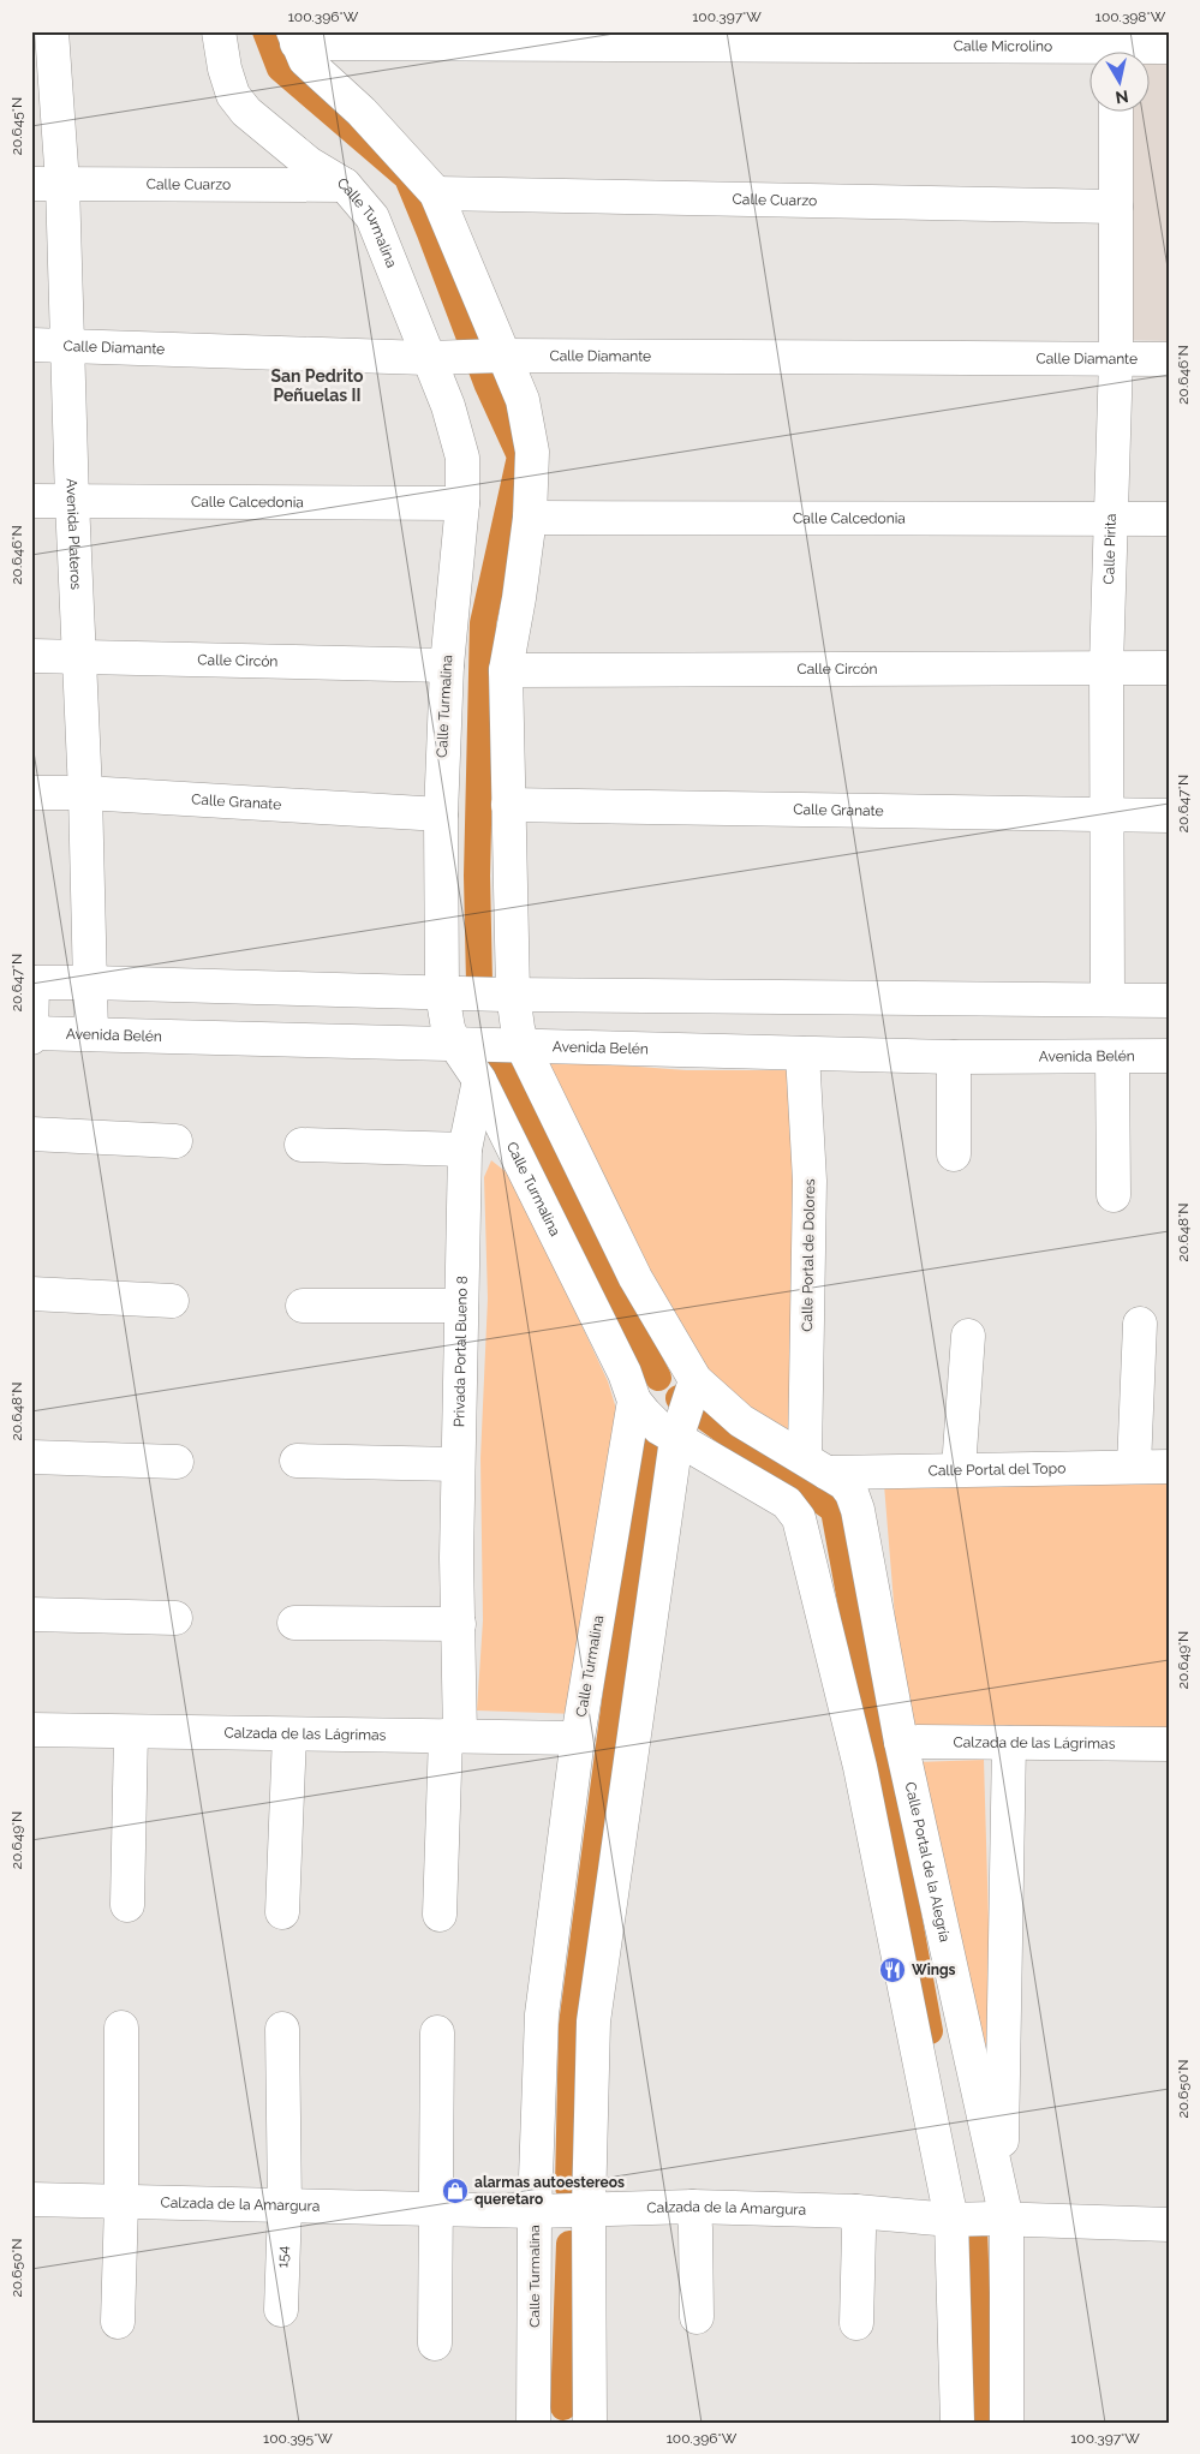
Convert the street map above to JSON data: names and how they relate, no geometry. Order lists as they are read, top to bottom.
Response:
{
  "streets": {
    "street": [
      "Calle Microlino",
      "Calle Cuarzo",
      "Calle Turmalina",
      "Calle Diamante",
      "Calle Calcedonia",
      "Avenida Plateros",
      "Calle Pirita",
      "Calle Circón",
      "Calle Granate",
      "Avenida Belén",
      "Calle Portal de Dolores",
      "Privada Portal Bueno 8",
      "Calle Portal del Topo",
      "Calzada de las Lágrimas",
      "Calle Portal de la Alegría",
      "Calzada de la Amargura",
      "154"
    ]
  },
  "crossings": [
    ["Calle Microlino", "Calle Turmalina"],
    ["Calle Cuarzo", "Calle Turmalina"],
    ["Calle Cuarzo", "Avenida Plateros"],
    ["Calle Cuarzo", "Calle Pirita"],
    ["Calle Turmalina", "Calle Diamante"],
    ["Calle Turmalina", "Calle Calcedonia"],
    ["Calle Turmalina", "Calle Circón"],
    ["Calle Turmalina", "Calle Granate"],
    ["Calle Turmalina", "Avenida Belén"],
    ["Calle Turmalina", "Privada Portal Bueno 8"],
    ["Calle Turmalina", "Calzada de las Lágrimas"],
    ["Calle Turmalina", "Calle Portal de la Alegría"],
    ["Calle Turmalina", "Calzada de la Amargura"],
    ["Calle Diamante", "Avenida Plateros"],
    ["Calle Diamante", "Calle Pirita"],
    ["Calle Calcedonia", "Avenida Plateros"],
    ["Calle Calcedonia", "Calle Pirita"],
    ["Avenida Plateros", "Calle Circón"],
    ["Avenida Plateros", "Calle Granate"],
    ["Avenida Plateros", "Avenida Belén"],
    ["Calle Pirita", "Calle Circón"],
    ["Calle Pirita", "Calle Granate"],
    ["Avenida Belén", "Calle Portal de Dolores"],
    ["Calle Portal de Dolores", "Calle Portal del Topo"],
    ["Calle Portal de Dolores", "Calle Portal de la Alegría"],
    ["Privada Portal Bueno 8", "Calzada de las Lágrimas"],
    ["Calle Portal del Topo", "Calle Portal de la Alegría"],
    ["Calzada de las Lágrimas", "Calle Portal de la Alegría"],
    ["Calle Portal de la Alegría", "Calzada de la Amargura"],
    ["Calzada de la Amargura", "154"]
  ],
  "districts": ["San Pedrito Peñuelas II"],
  "places": {
    "restaurant": ["Wings"],
    "shop": ["alarmas autoestereos queretaro"]
  },
  "north": "bottom",
  "coordinates": [
    "100.396°W",
    "100.397°W",
    "100.398°W",
    "20.645°N",
    "20.646°N",
    "20.647°N",
    "20.648°N",
    "20.649°N",
    "20.650°N",
    "100.395°W"
  ]
}
